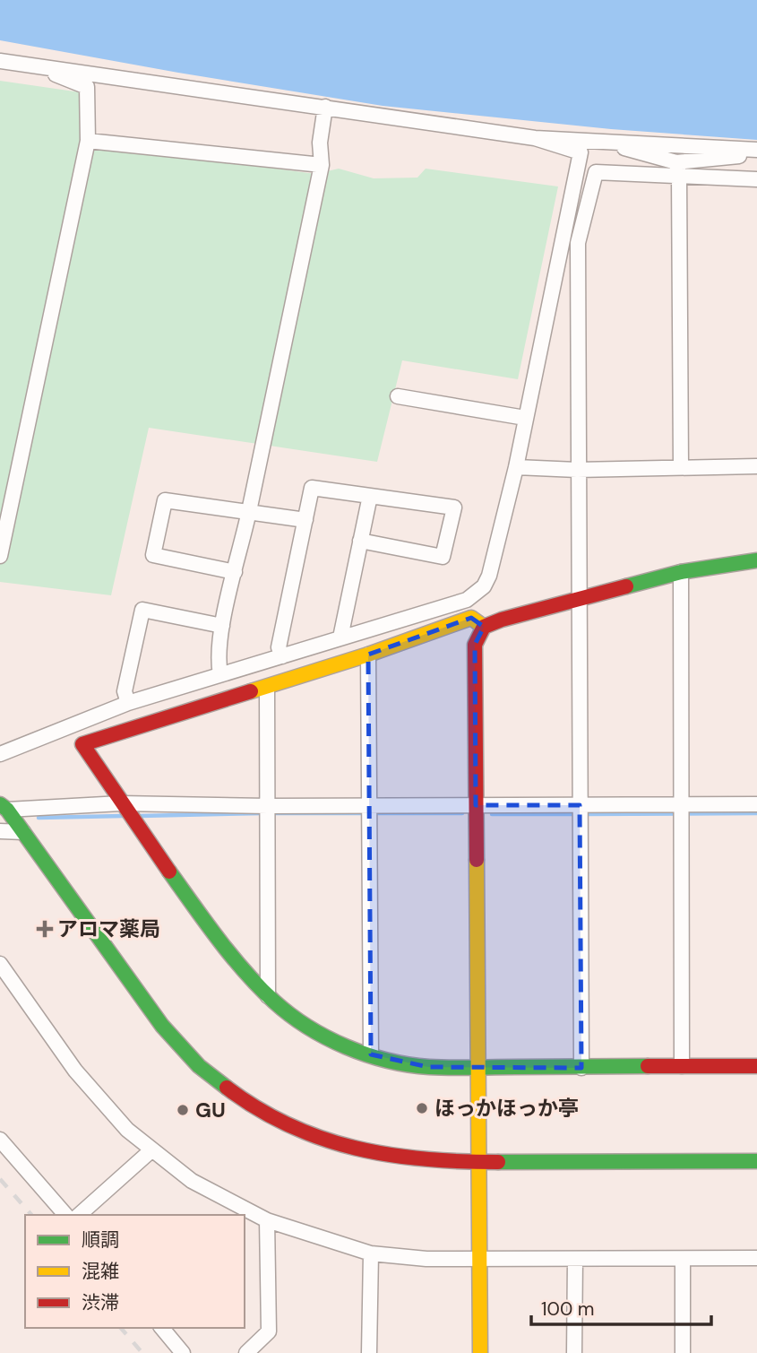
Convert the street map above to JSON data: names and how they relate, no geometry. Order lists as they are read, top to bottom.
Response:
{
  "places": {
    "health": ["アロマ薬局"],
    "other": ["ほっかほっか亭", "GU"]
  },
  "legend": ["順調", "混雑", "渋滞"],
  "scale_bar": "100 m"
}
